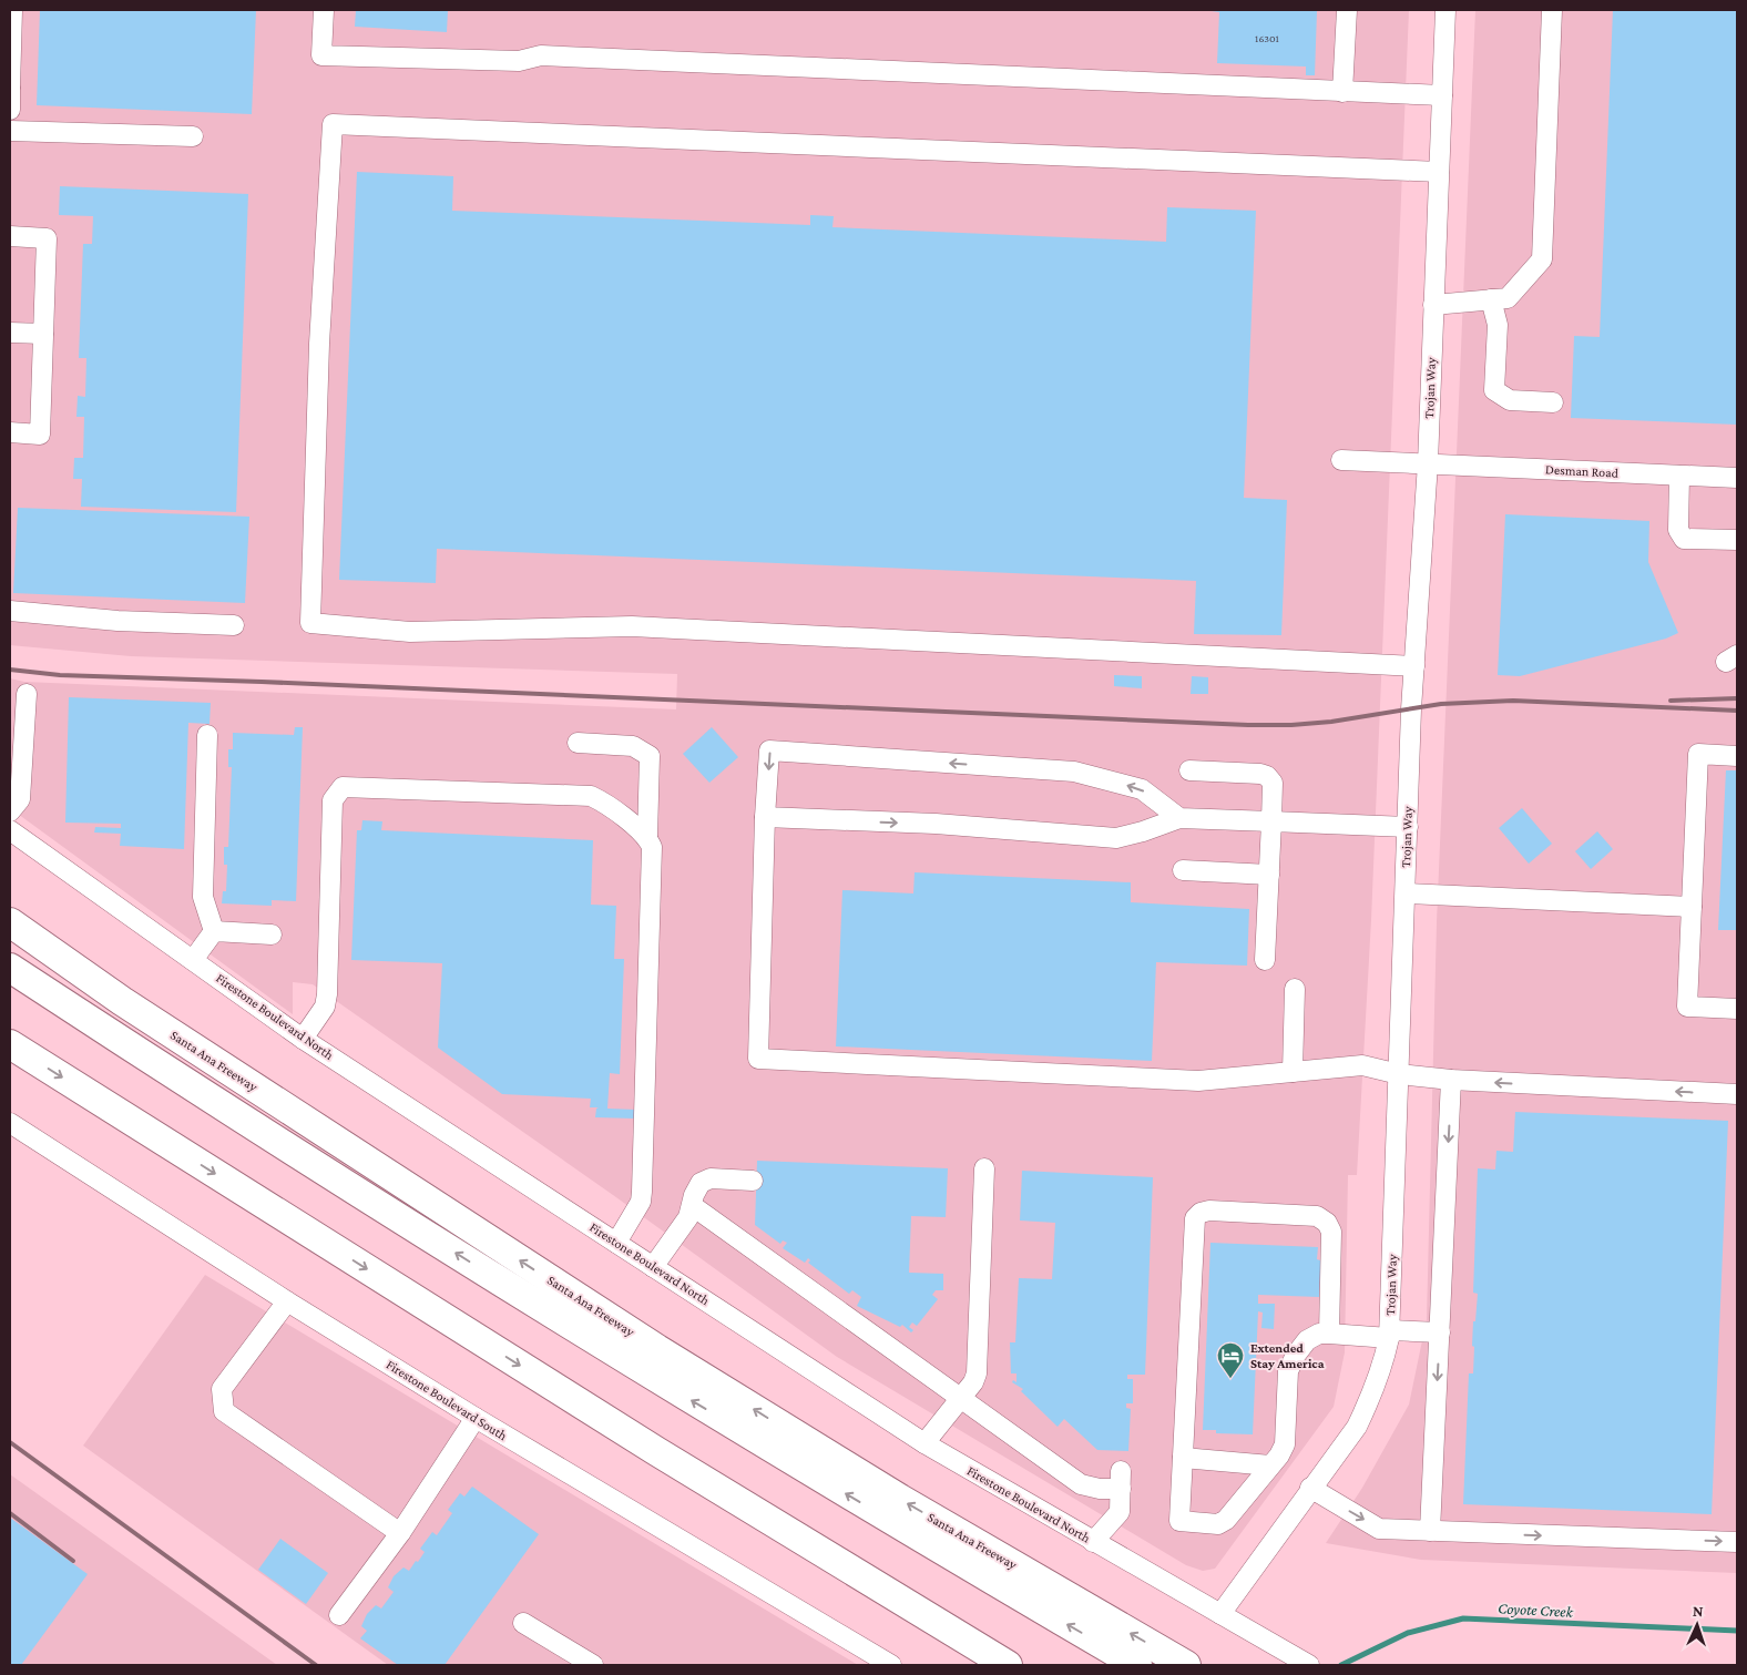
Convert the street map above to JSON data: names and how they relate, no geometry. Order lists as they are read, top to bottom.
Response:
{
  "streets": {
    "highway": ["Santa Ana Freeway"],
    "street": [
      "Trojan Way",
      "Desman Road",
      "Firestone Boulevard North",
      "Firestone Boulevard South"
    ]
  },
  "crossings": [
    ["Trojan Way", "Desman Road"],
    ["Trojan Way", "Firestone Boulevard North"]
  ],
  "water": ["Coyote Creek"],
  "places": {
    "hotel": ["Extended Stay America"]
  },
  "house_numbers": ["16301"],
  "north": "top"
}
